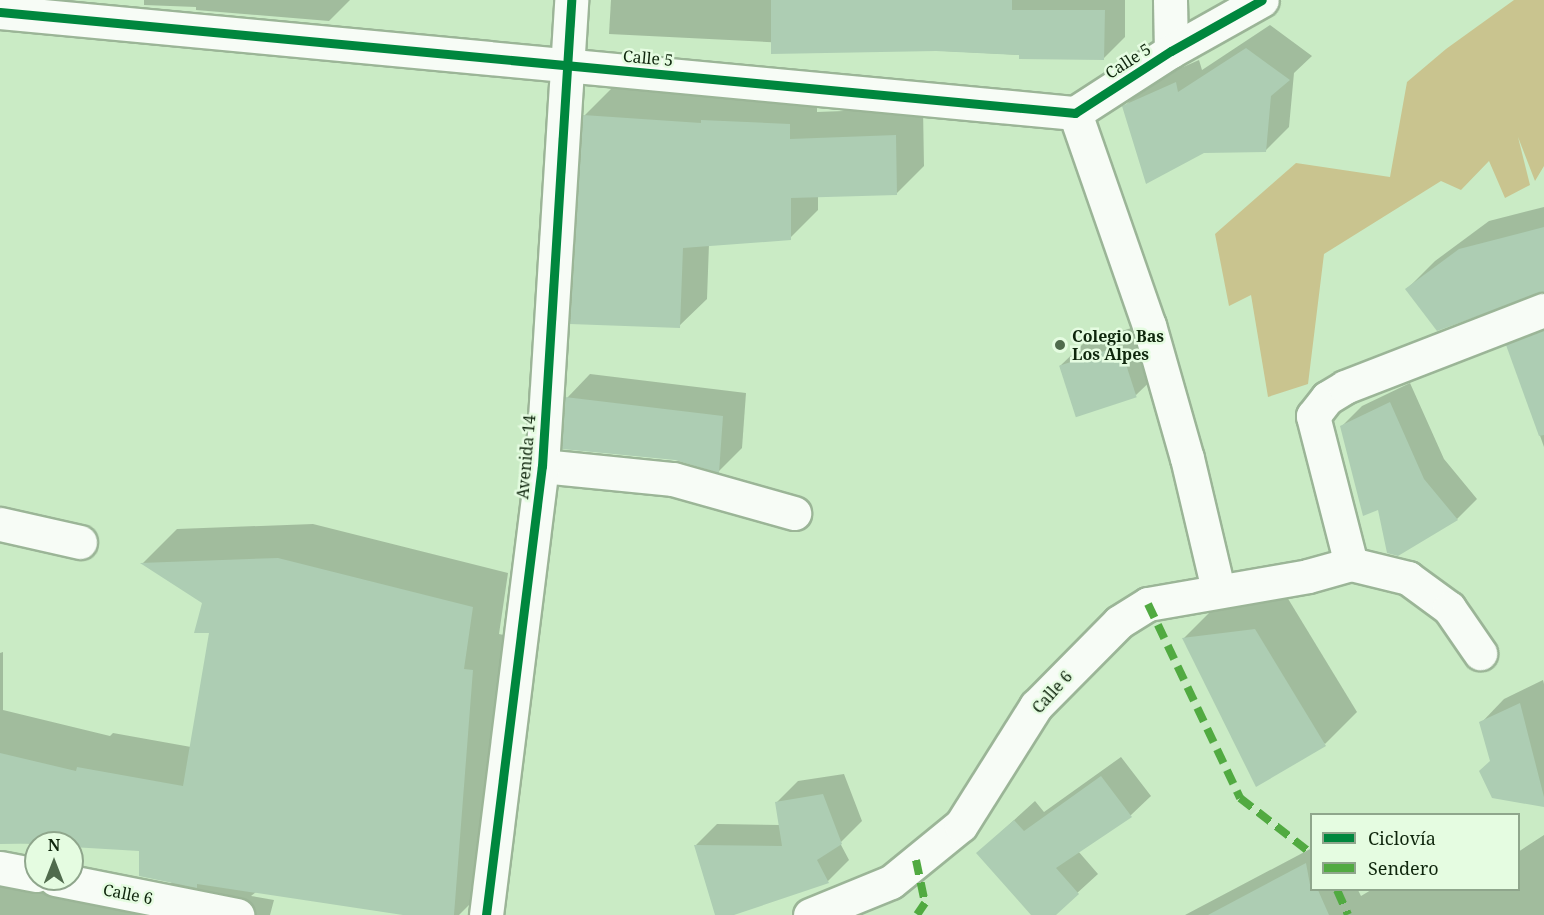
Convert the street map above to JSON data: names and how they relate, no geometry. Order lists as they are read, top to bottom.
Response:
{
  "streets": {
    "street": ["Calle 5", "Avenida 14", "Calle 6"]
  },
  "crossings": [
    ["Calle 5", "Avenida 14"]
  ],
  "places": ["Colegio Bas Los Alpes"],
  "legend": ["Ciclovía", "Sendero"],
  "north": "top"
}
